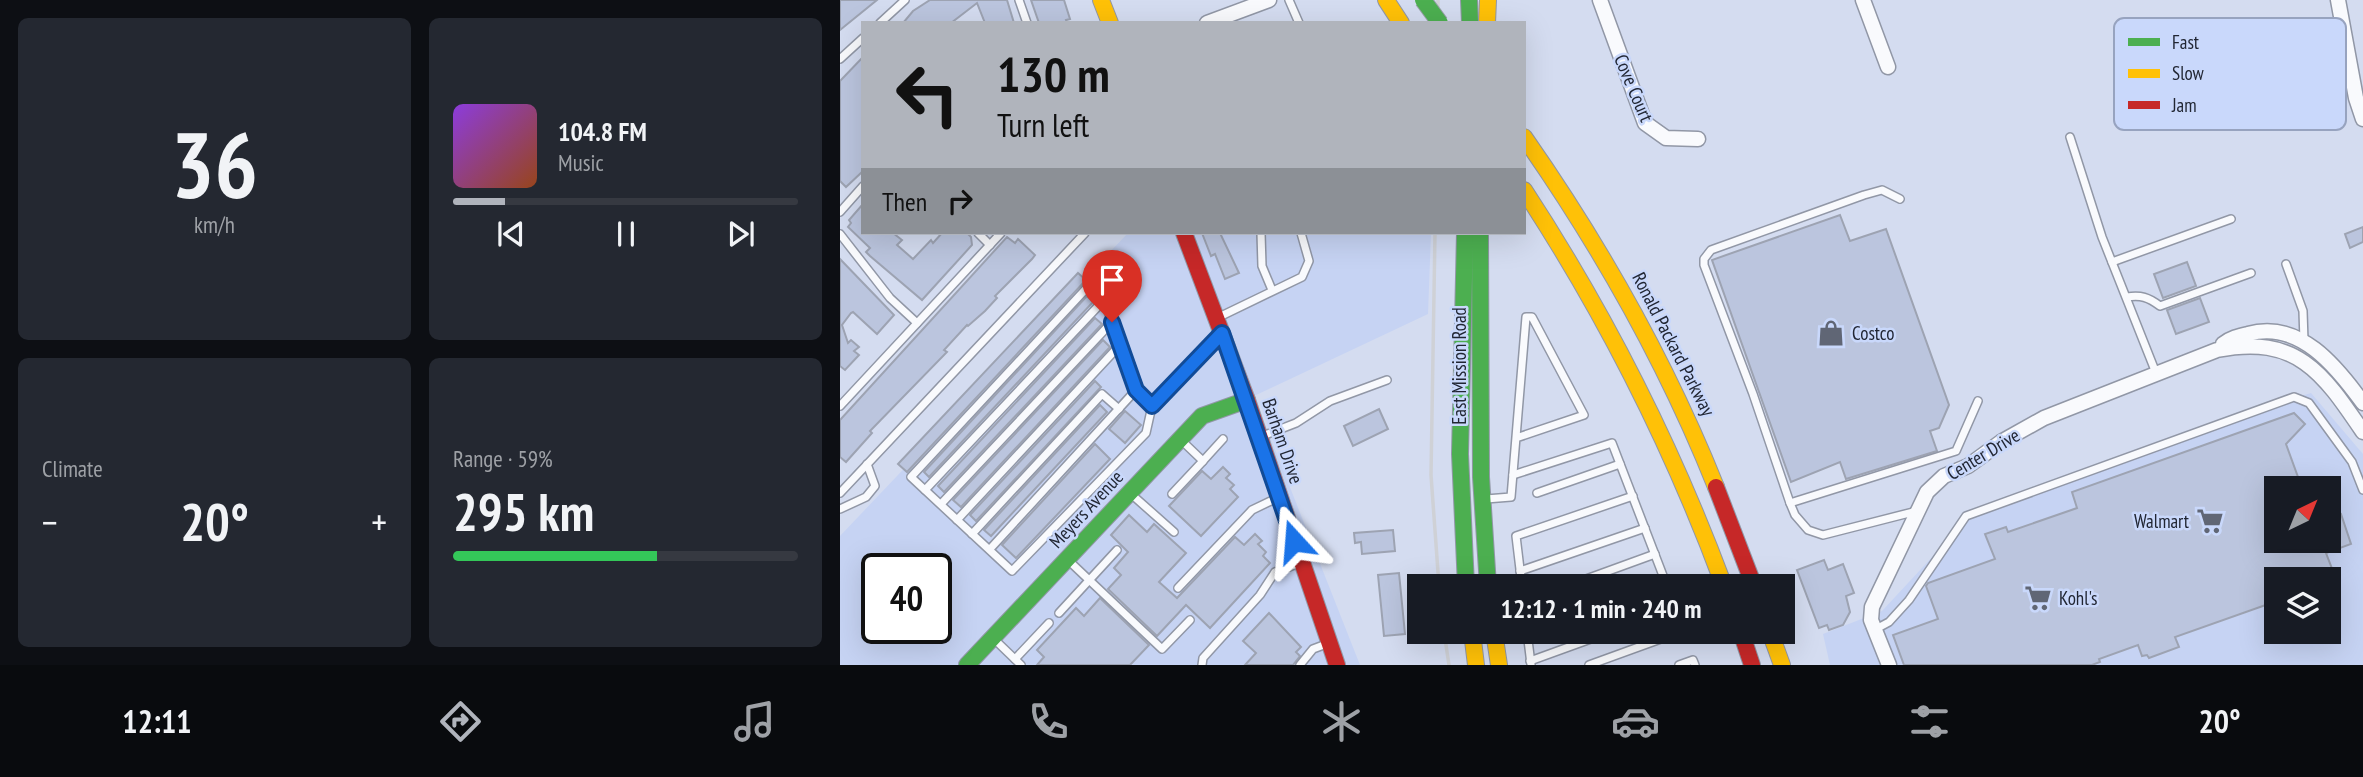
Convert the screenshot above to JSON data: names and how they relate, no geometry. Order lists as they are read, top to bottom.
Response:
{
  "streets": {
    "main road": [
      "Ronald Packard Parkway",
      "East Mission Road",
      "Barham Drive",
      "Meyers Avenue"
    ],
    "street": ["Cove Court", "Center Drive"]
  },
  "crossings": [
    ["Barham Drive", "Meyers Avenue"]
  ],
  "places": {
    "shop": ["Costco"],
    "supermarket": ["Walmart", "Kohl's"]
  },
  "legend": ["Fast", "Slow", "Jam"],
  "north": "top right",
  "page": {
    "tile": [
      ["36", "km/h"],
      "Climate",
      ["Range · 59%", "295 km"]
    ],
    "turn": ["130 m", "Turn left"],
    "song": ["104.8 FM", "Music"],
    "then": "Then",
    "heat": ["−", "20°", "+"],
    "limit": "40",
    "trip": "12:12 · 1 min · 240 m",
    "tabs": ["12:11", "20°"]
  }
}
